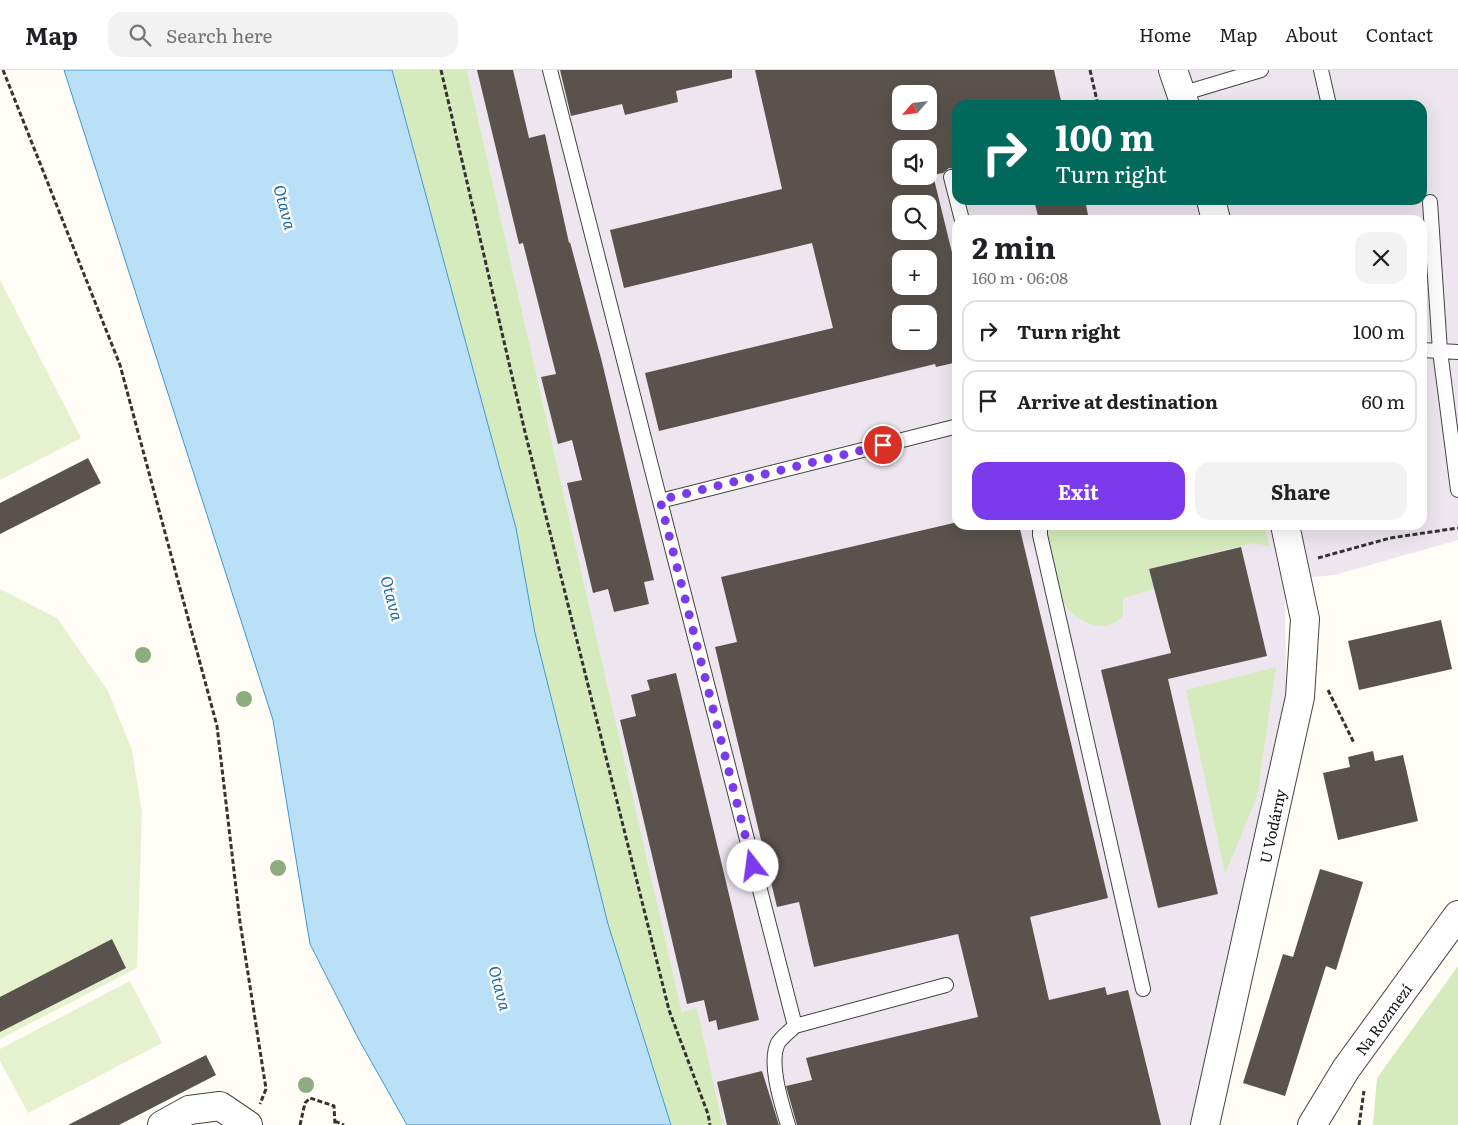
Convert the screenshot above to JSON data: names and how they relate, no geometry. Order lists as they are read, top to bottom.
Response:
{
  "streets": {
    "street": ["U Vodárny", "Na Rozmezí"]
  },
  "water": ["Otava"],
  "north": "bottom left",
  "page": {
    "header": "Map",
    "search": "Search here",
    "nav": [
      "Home",
      "Map",
      "About",
      "Contact"
    ],
    "map_buttons": ["+", "−"],
    "turn": ["100 m", "Turn right"],
    "heading": ["2 min", "160 m · 06:08"],
    "list": [
      {
        "name": "Turn right",
        "value": "100 m"
      },
      {
        "name": "Arrive at destination",
        "value": "60 m"
      }
    ],
    "buttons": ["Exit", "Share"]
  }
}
